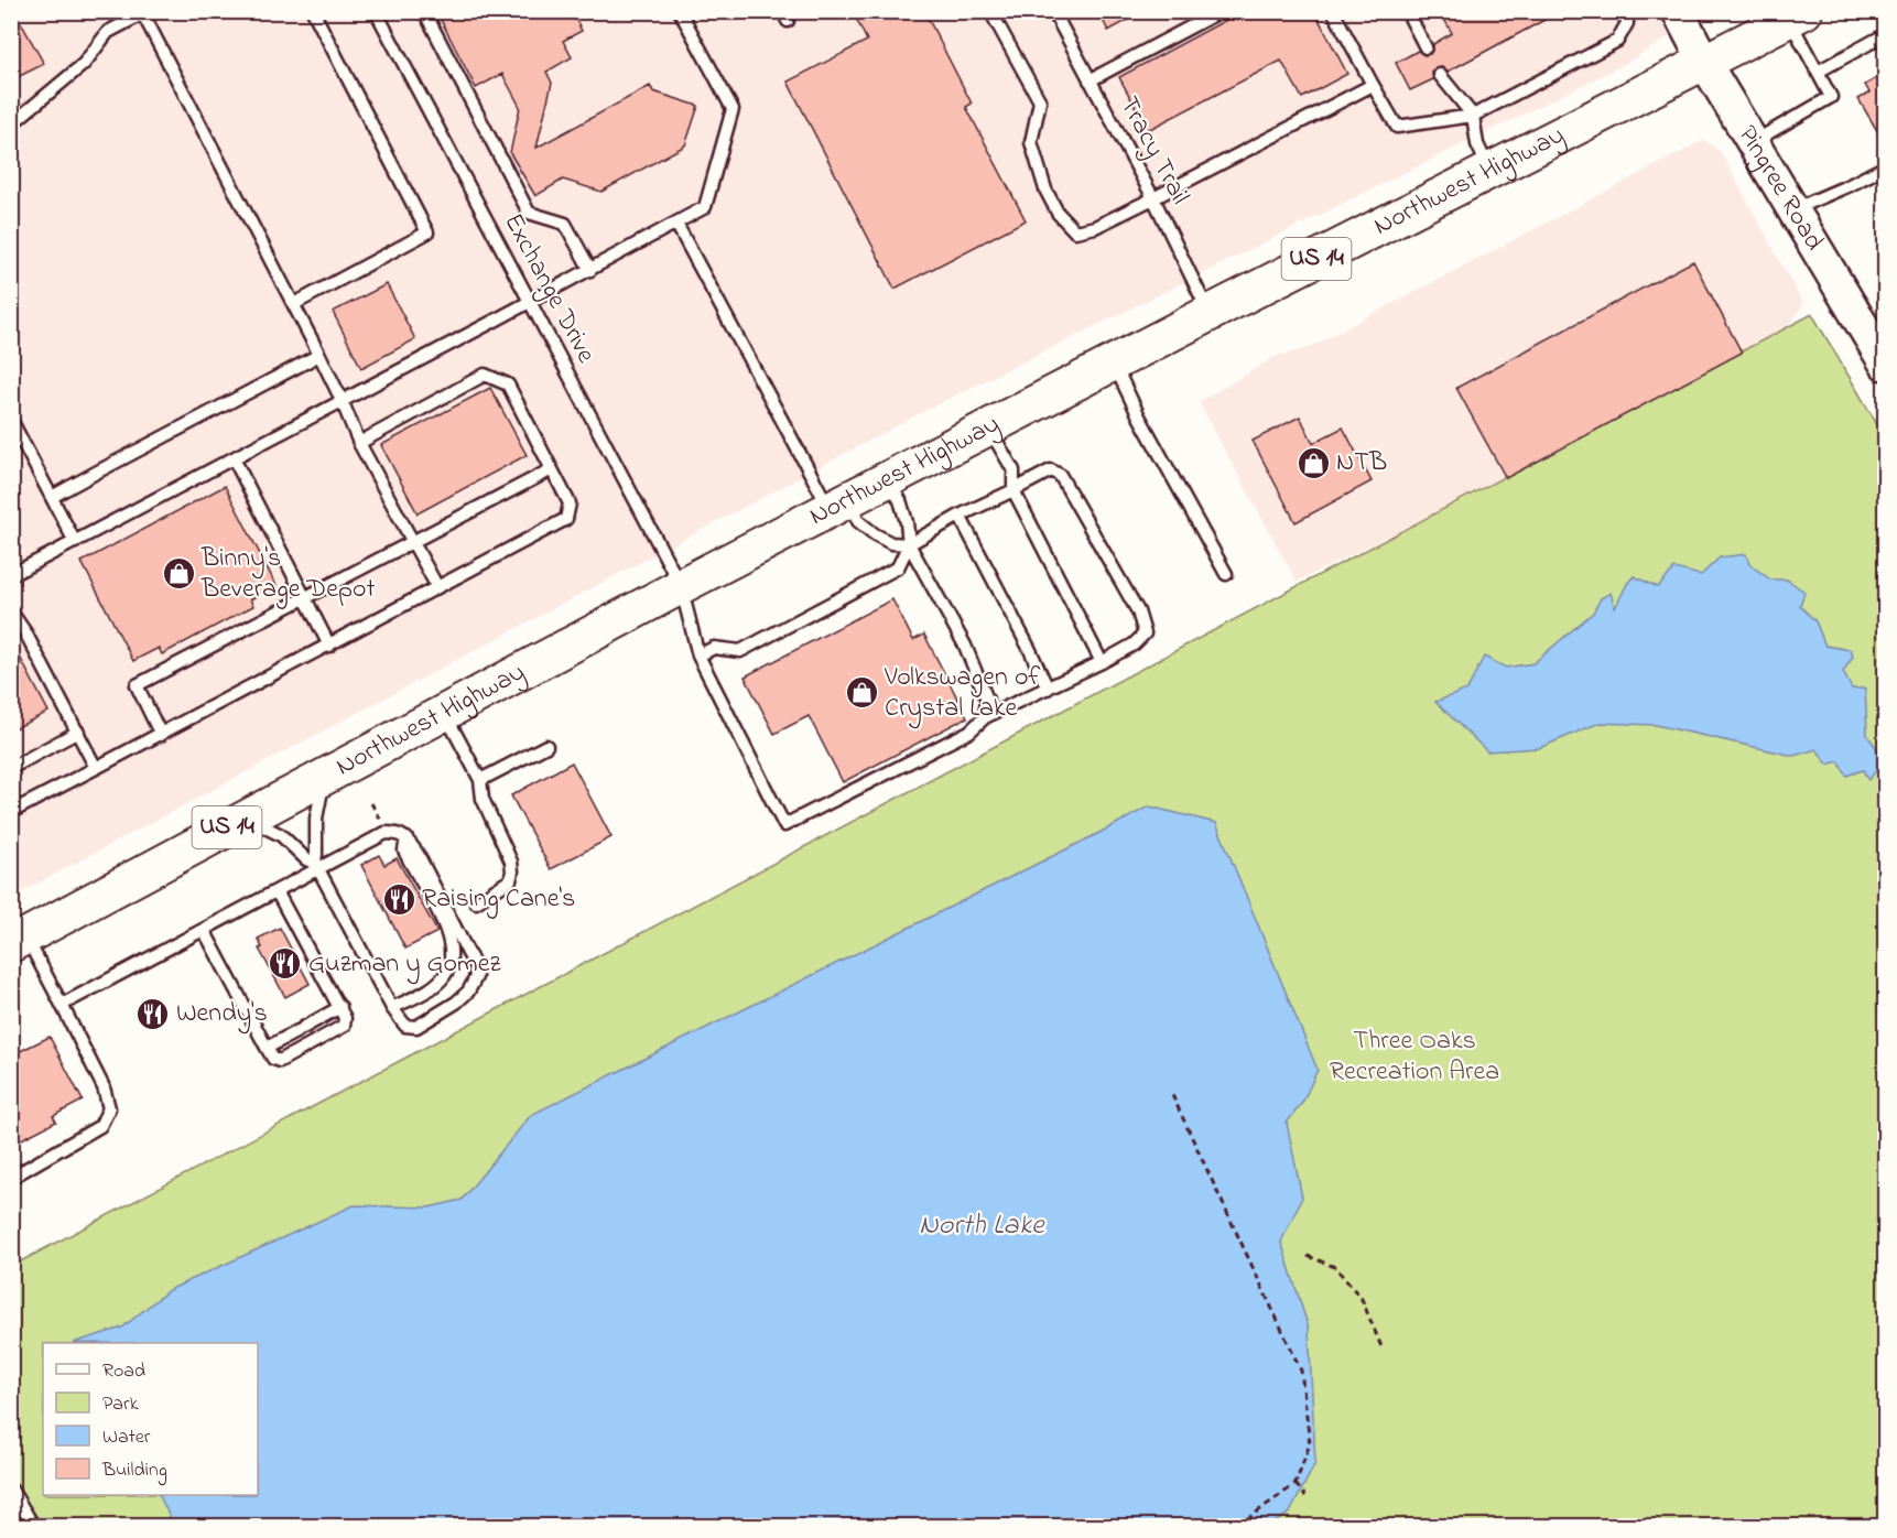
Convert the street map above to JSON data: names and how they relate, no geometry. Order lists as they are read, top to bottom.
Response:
{
  "streets": {
    "main road": ["Northwest Highway", "US 14"],
    "street": ["Pingree Road"],
    "lane": ["Tracy Trail", "Exchange Drive"]
  },
  "crossings": [
    ["Tracy Trail", "Northwest Highway"],
    ["Northwest Highway", "Pingree Road"],
    ["Northwest Highway", "Exchange Drive"]
  ],
  "water": ["North Lake"],
  "parks": ["Three Oaks Recreation Area"],
  "places": {
    "shop": ["NTB", "Binny's Beverage Depot", "Volkswagen of Crystal Lake"],
    "restaurant": ["Raising Cane's", "Guzman y Gomez", "Wendy's"]
  },
  "legend": [
    "Road",
    "Park",
    "Water",
    "Building"
  ]
}
